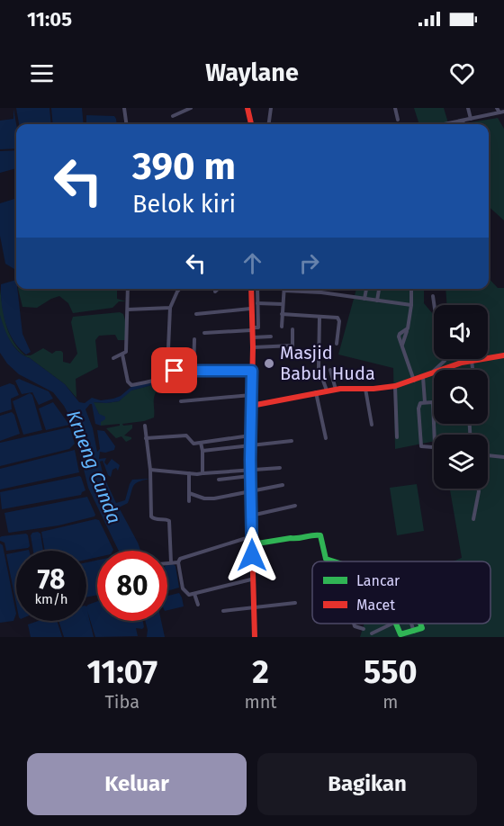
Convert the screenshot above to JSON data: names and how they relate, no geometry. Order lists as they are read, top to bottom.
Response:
{
  "water": ["Krueng Cunda"],
  "places": ["Masjid Babul Huda"],
  "legend": ["Lancar", "Macet"],
  "page": {
    "status": "11:05",
    "header": "Waylane",
    "turn": ["390 m", "Belok kiri"],
    "speed": "78 km/h",
    "limit": "80",
    "eta": [
      "11:07",
      "Tiba",
      "2",
      "mnt",
      "550",
      "m"
    ],
    "buttons": ["Keluar", "Bagikan"]
  }
}
